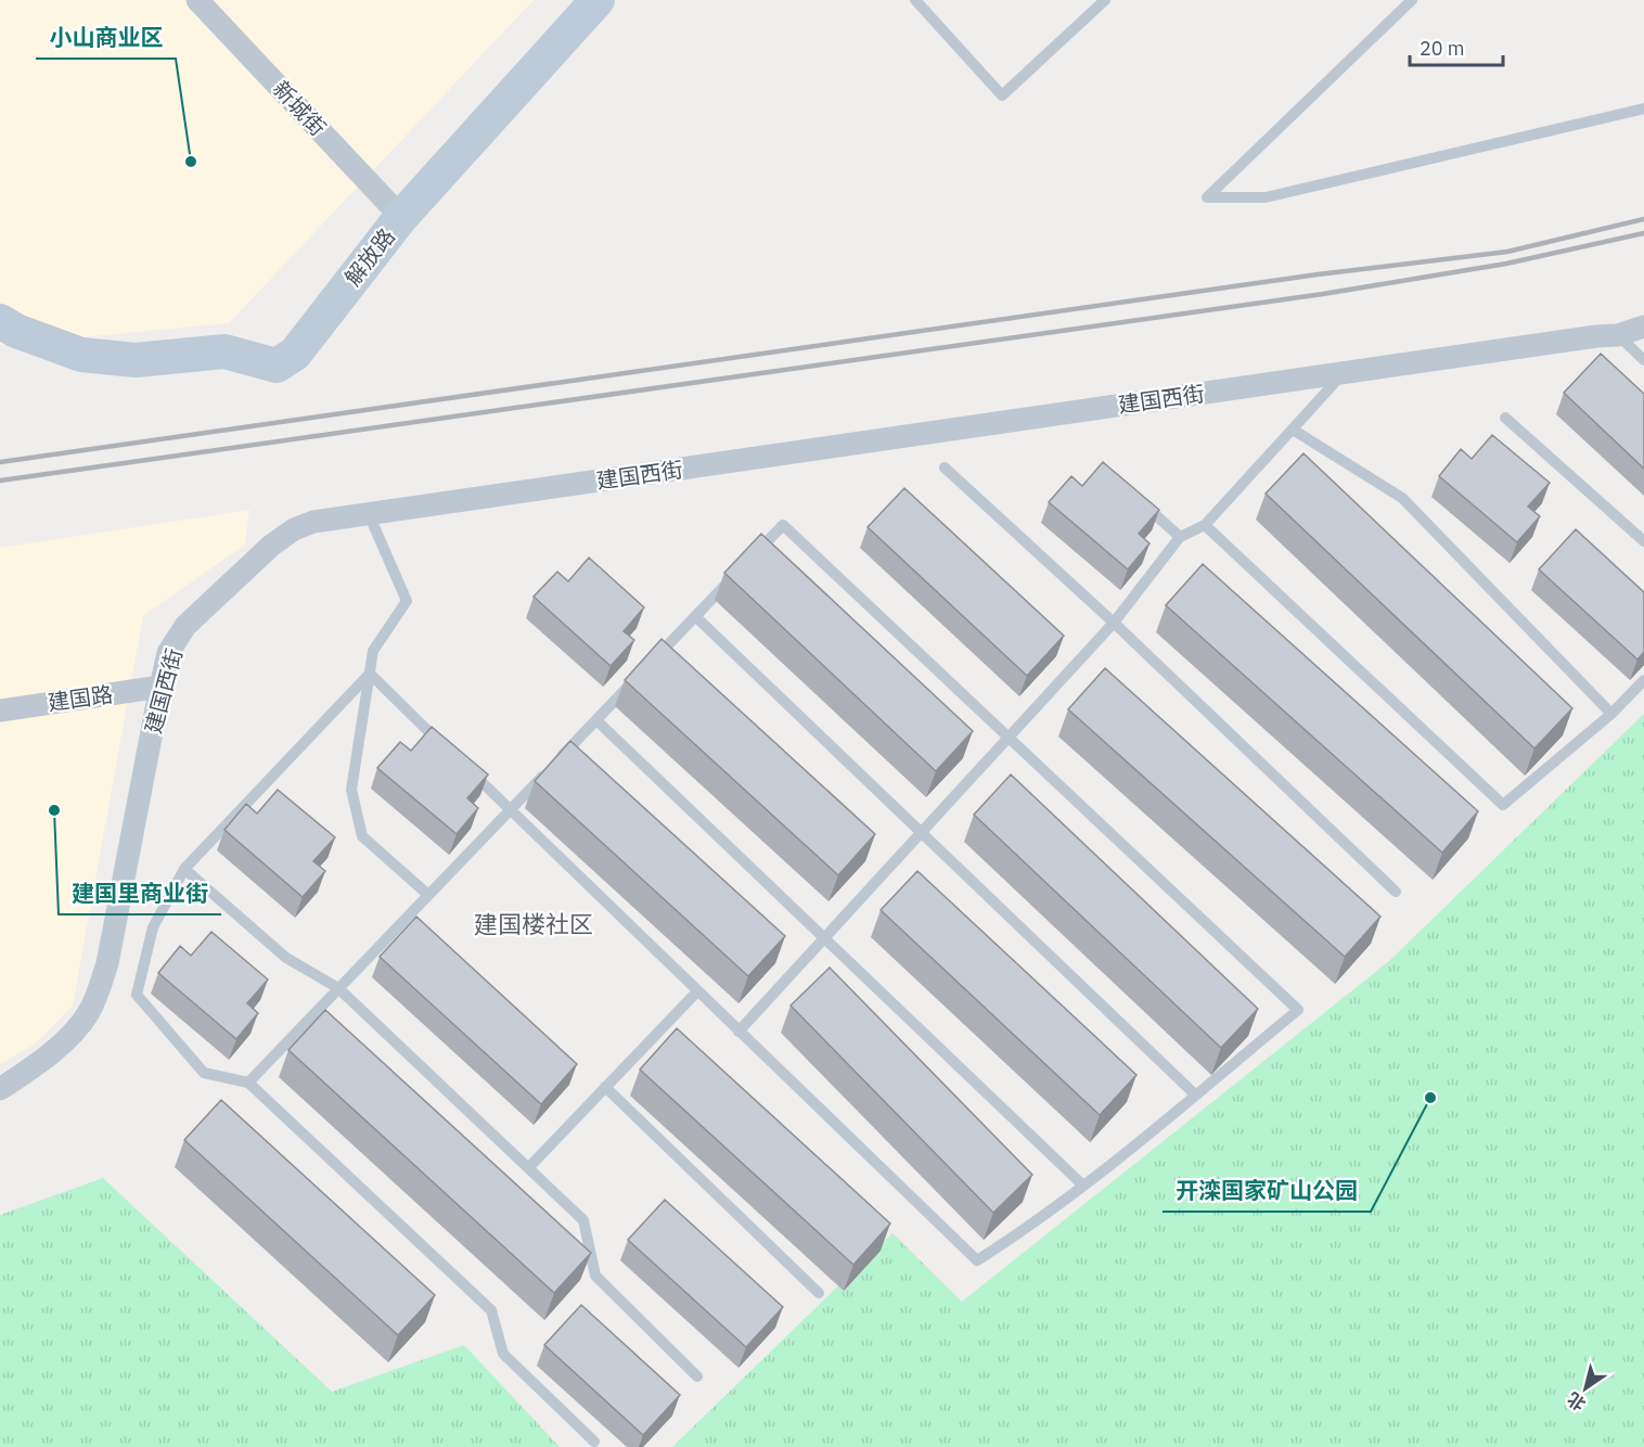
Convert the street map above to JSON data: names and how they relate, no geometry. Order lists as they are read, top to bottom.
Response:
{
  "streets": {
    "street": [
      "新城街",
      "解放路",
      "建国西街",
      "建国路"
    ]
  },
  "crossings": [
    ["新城街", "解放路"],
    ["建国西街", "建国路"]
  ],
  "districts": ["建国楼社区"],
  "places": ["小山商业区", "建国里商业街", "开滦国家矿山公园"],
  "scale_bar": "20 m",
  "north": "bottom left"
}
